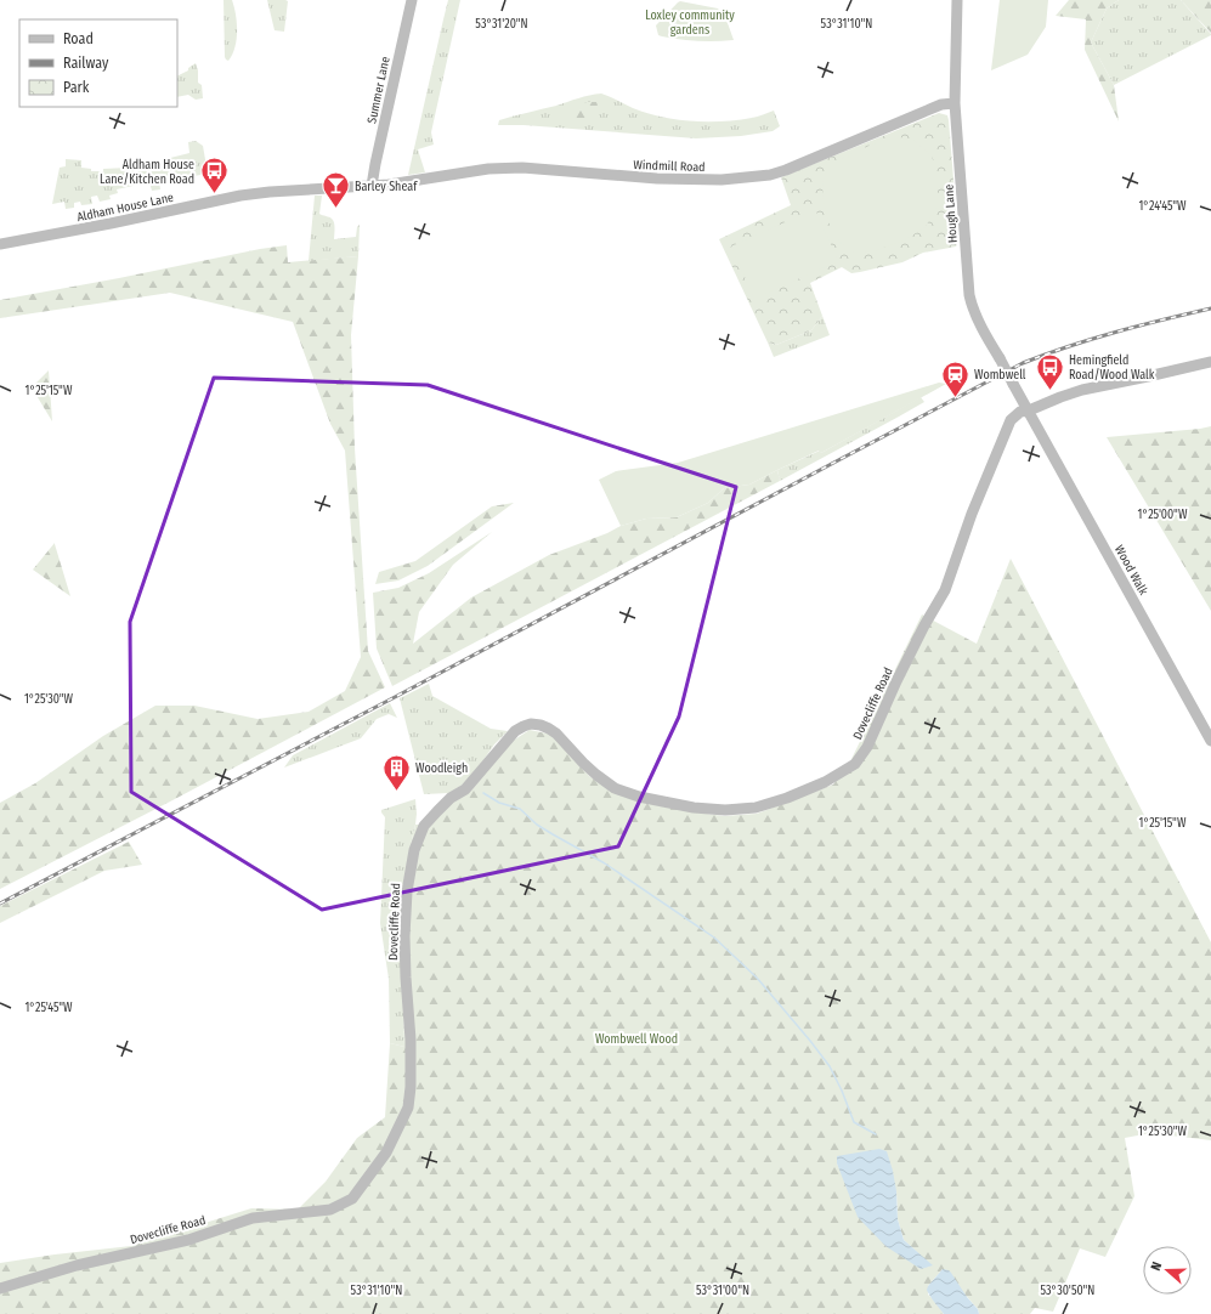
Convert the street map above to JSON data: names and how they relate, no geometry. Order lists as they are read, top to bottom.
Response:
{
  "streets": {
    "street": [
      "Summer Lane",
      "Windmill Road",
      "Aldham House Lane",
      "Hough Lane",
      "Wood Walk",
      "Dovecliffe Road"
    ]
  },
  "crossings": [
    ["Summer Lane", "Windmill Road"],
    ["Summer Lane", "Aldham House Lane"],
    ["Windmill Road", "Aldham House Lane"],
    ["Windmill Road", "Hough Lane"],
    ["Hough Lane", "Wood Walk"],
    ["Hough Lane", "Dovecliffe Road"],
    ["Wood Walk", "Dovecliffe Road"]
  ],
  "parks": ["Loxley community gardens", "Wombwell Wood"],
  "places": {
    "bus stop": ["Aldham House Lane/Kitchen Road", "Hemingfield Road/Wood Walk"],
    "bar": ["Barley Sheaf"],
    "station": ["Wombwell"],
    "building": ["Woodleigh"]
  },
  "legend": ["Road", "Railway", "Park"],
  "north": "left",
  "coordinates": [
    "53°31'20\"N",
    "53°31'10\"N",
    "1°24'45\"W",
    "1°25'15\"W",
    "1°25'00\"W",
    "1°25'30\"W",
    "1°25'45\"W",
    "53°31'00\"N",
    "53°30'50\"N"
  ]
}
